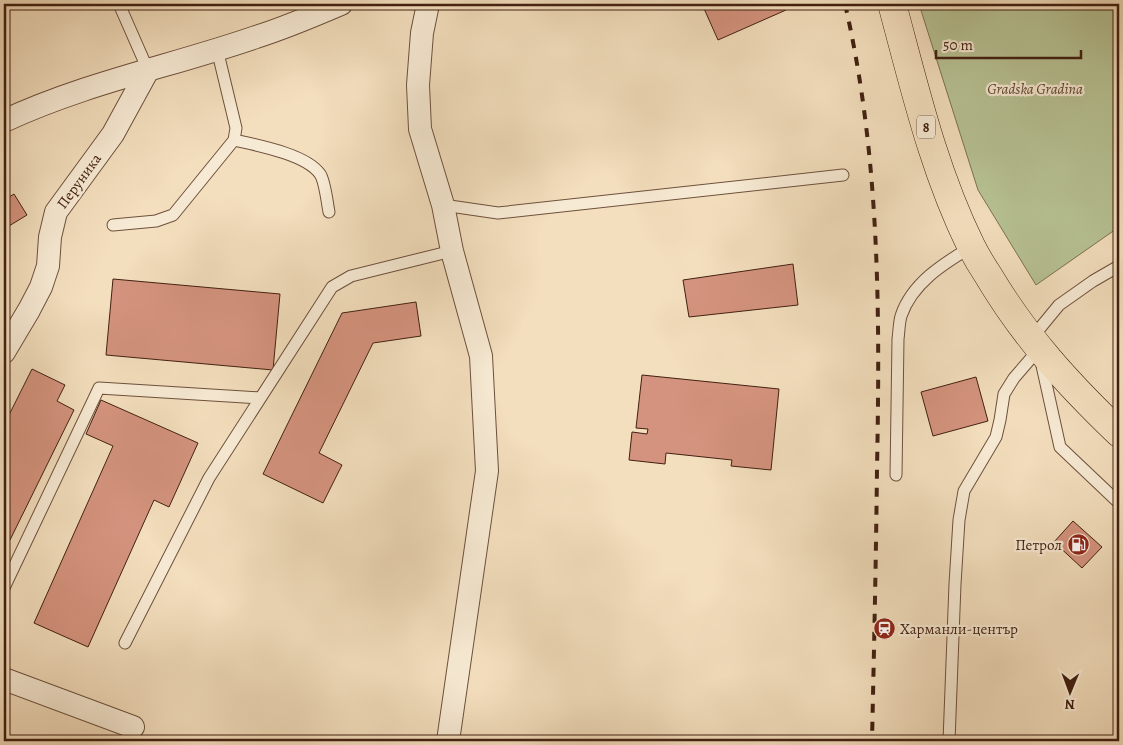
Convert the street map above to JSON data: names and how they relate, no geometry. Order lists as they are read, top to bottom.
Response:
{
  "streets": {
    "main road": ["8"],
    "street": ["Перуника"]
  },
  "parks": ["Gradska Gradina"],
  "places": {
    "fuel station": ["Петрол"],
    "station": ["Харманли-център"]
  },
  "scale_bar": "50 m",
  "north": "bottom"
}
